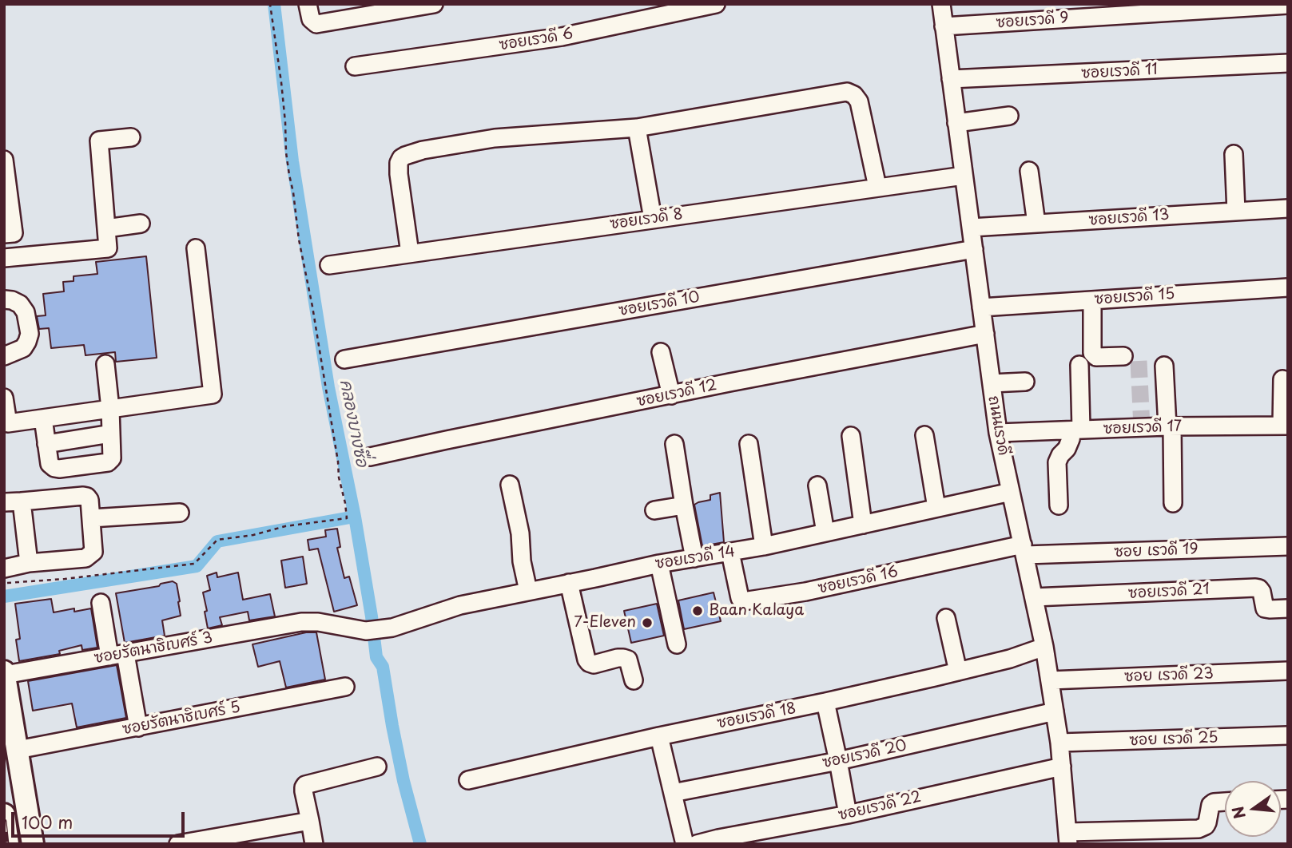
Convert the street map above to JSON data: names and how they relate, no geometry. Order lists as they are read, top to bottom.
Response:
{
  "streets": {
    "street": [
      "ซอยเรวดี 9",
      "ซอยเรวดี 6",
      "ซอยเรวดี 11",
      "ซอยเรวดี 13",
      "ซอยเรวดี 8",
      "ซอยเรวดี 15",
      "ซอยเรวดี 10",
      "ซอยเรวดี 12",
      "ถนนเรวดี",
      "ซอยเรวดี 17",
      "ซอย เรวดี 19",
      "ซอยเรวดี 14",
      "ซอยเรวดี 16",
      "ซอยเรวดี 21",
      "ซอยรัตนาธิเบศร์ 3",
      "ซอย เรวดี 23",
      "ซอยเรวดี 18",
      "ซอยรัตนาธิเบศร์ 5",
      "ซอย เรวดี 25",
      "ซอยเรวดี 20",
      "ซอยเรวดี 22"
    ]
  },
  "crossings": [
    ["ซอยเรวดี 9", "ถนนเรวดี"],
    ["ซอยเรวดี 11", "ถนนเรวดี"],
    ["ซอยเรวดี 13", "ถนนเรวดี"],
    ["ซอยเรวดี 8", "ถนนเรวดี"],
    ["ซอยเรวดี 15", "ถนนเรวดี"],
    ["ซอยเรวดี 10", "ถนนเรวดี"],
    ["ซอยเรวดี 12", "ถนนเรวดี"],
    ["ถนนเรวดี", "ซอยเรวดี 17"],
    ["ถนนเรวดี", "ซอย เรวดี 19"],
    ["ถนนเรวดี", "ซอยเรวดี 14"],
    ["ถนนเรวดี", "ซอยเรวดี 16"],
    ["ถนนเรวดี", "ซอยเรวดี 21"],
    ["ถนนเรวดี", "ซอย เรวดี 23"],
    ["ถนนเรวดี", "ซอยเรวดี 18"],
    ["ถนนเรวดี", "ซอย เรวดี 25"],
    ["ถนนเรวดี", "ซอยเรวดี 20"],
    ["ถนนเรวดี", "ซอยเรวดี 22"],
    ["ซอย เรวดี 19", "ซอยเรวดี 16"],
    ["ซอยเรวดี 14", "ซอยเรวดี 16"],
    ["ซอยเรวดี 14", "ซอยรัตนาธิเบศร์ 3"]
  ],
  "water": ["คลองบางซื่อ"],
  "places": ["Baan Kalaya", "7-Eleven"],
  "scale_bar": "100 m",
  "north": "left"
}
